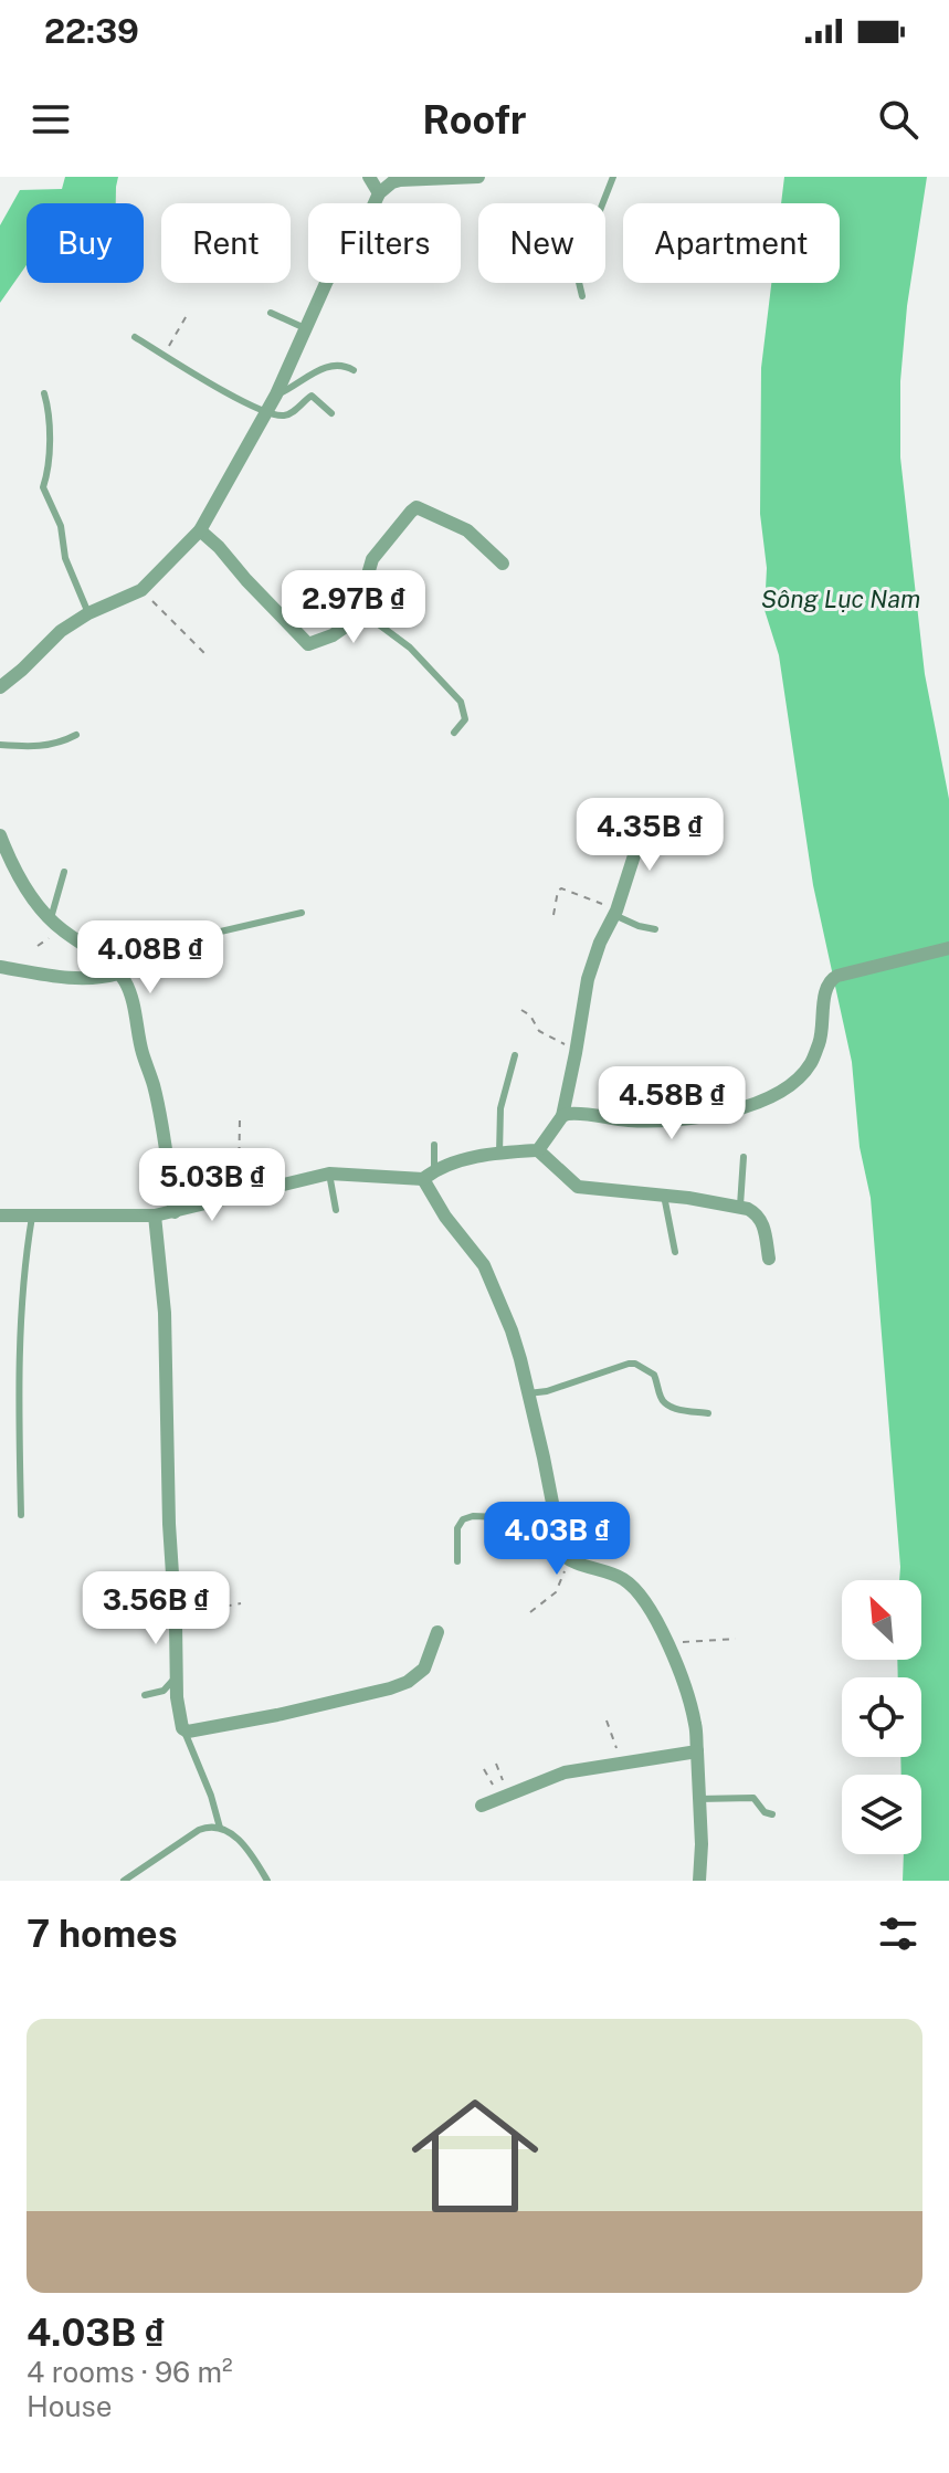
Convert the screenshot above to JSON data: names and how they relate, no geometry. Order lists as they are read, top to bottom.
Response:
{
  "water": ["Sông Lục Nam"],
  "north": "top left",
  "page": {
    "status": "22:39",
    "header": "Roofr",
    "chip": [
      "Buy",
      "Rent",
      "Filters",
      "New",
      "Apartment"
    ],
    "price": [
      "2.97B ₫",
      "4.35B ₫",
      "4.08B ₫",
      "4.58B ₫",
      "5.03B ₫",
      "4.03B ₫",
      "3.56B ₫"
    ],
    "heading": "7 homes",
    "list": [
      {
        "name": "4.03B ₫",
        "note": "4 rooms · 96 m² · House"
      }
    ]
  }
}
